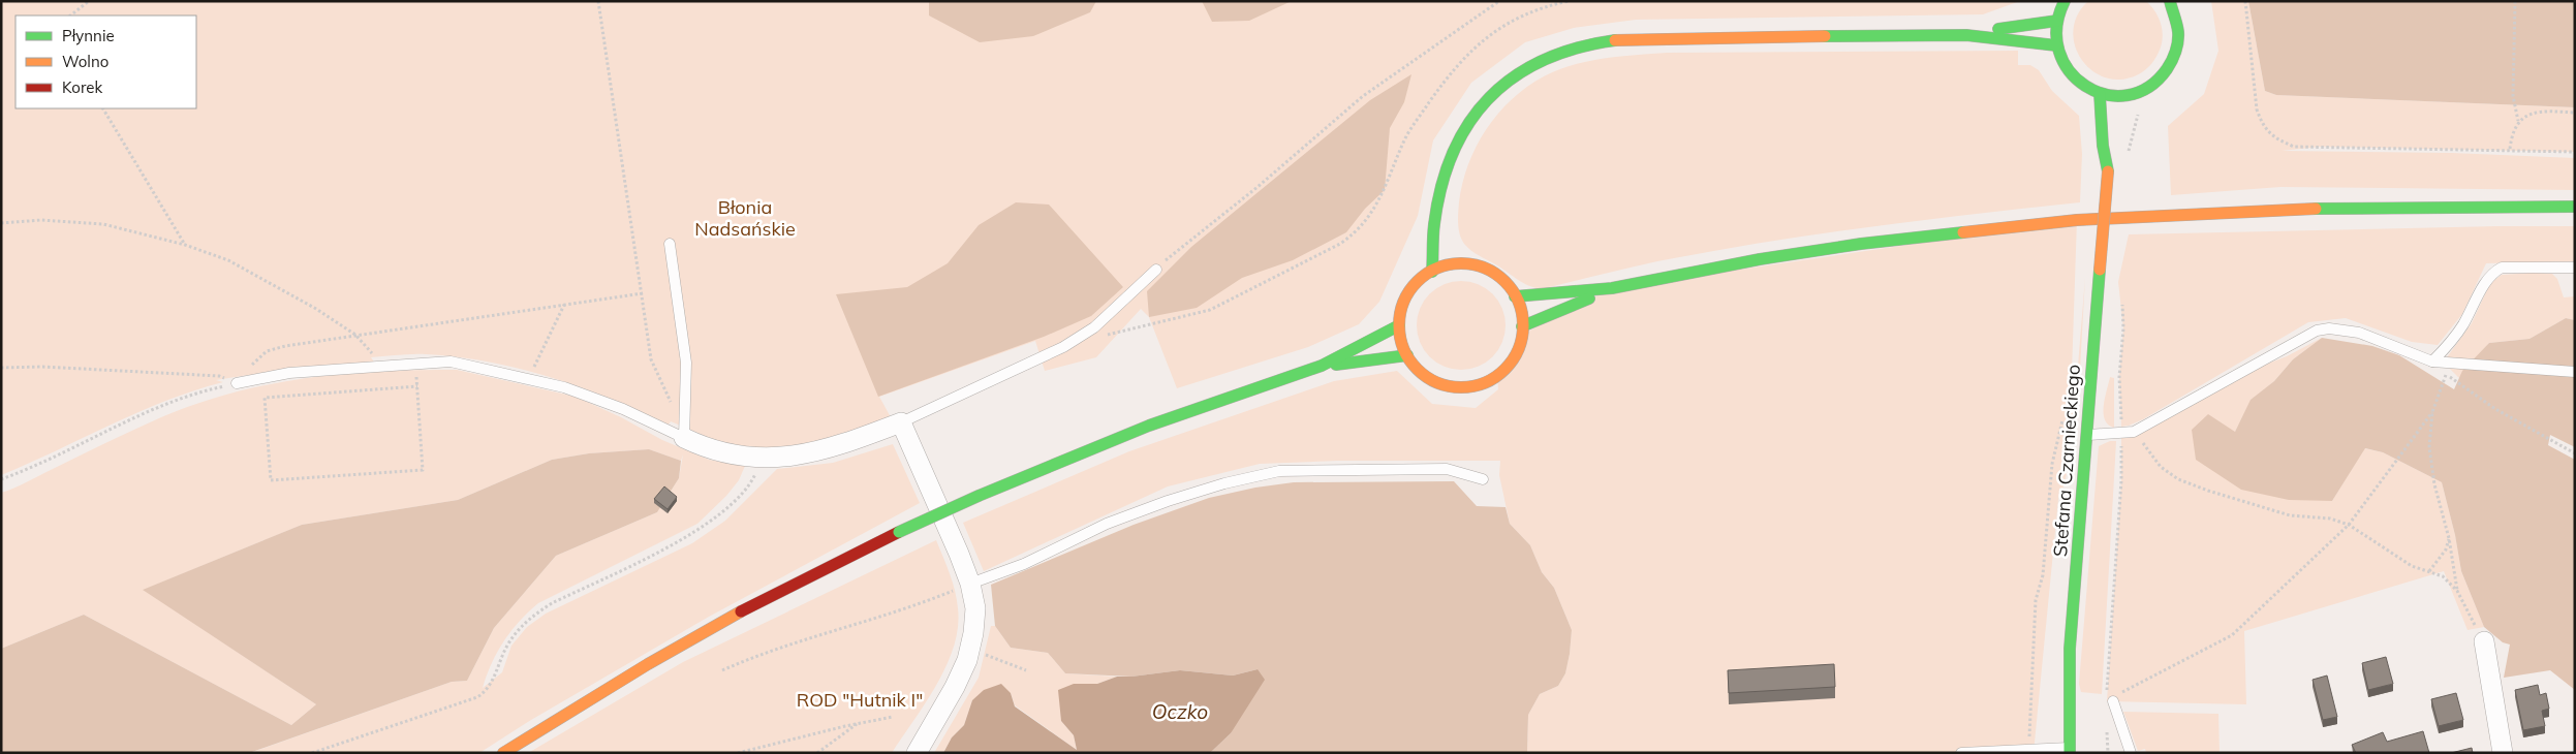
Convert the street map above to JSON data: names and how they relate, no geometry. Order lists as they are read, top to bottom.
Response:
{
  "streets": {
    "main road": ["Stefana Czarnieckiego"]
  },
  "water": ["Oczko"],
  "parks": ["Błonia Nadsańskie", "ROD \"Hutnik I\""],
  "legend": ["Płynnie", "Wolno", "Korek"]
}
